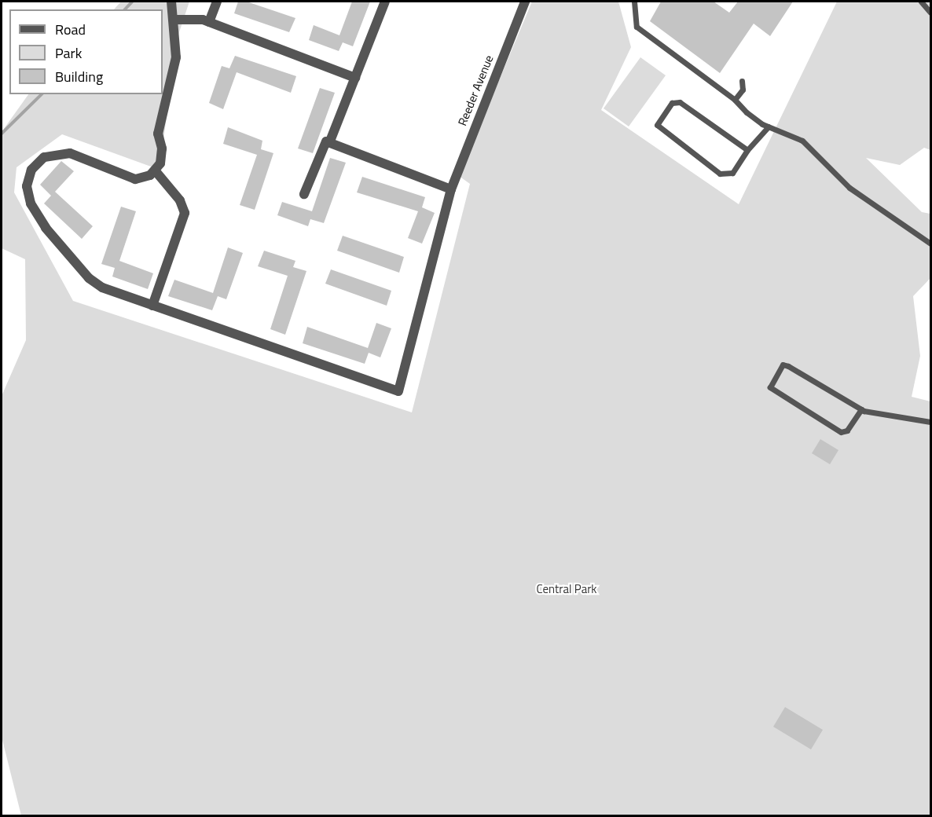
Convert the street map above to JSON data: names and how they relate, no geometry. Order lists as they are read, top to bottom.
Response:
{
  "streets": {
    "street": ["Reeder Avenue"]
  },
  "parks": ["Central Park"],
  "legend": ["Road", "Park", "Building"]
}
